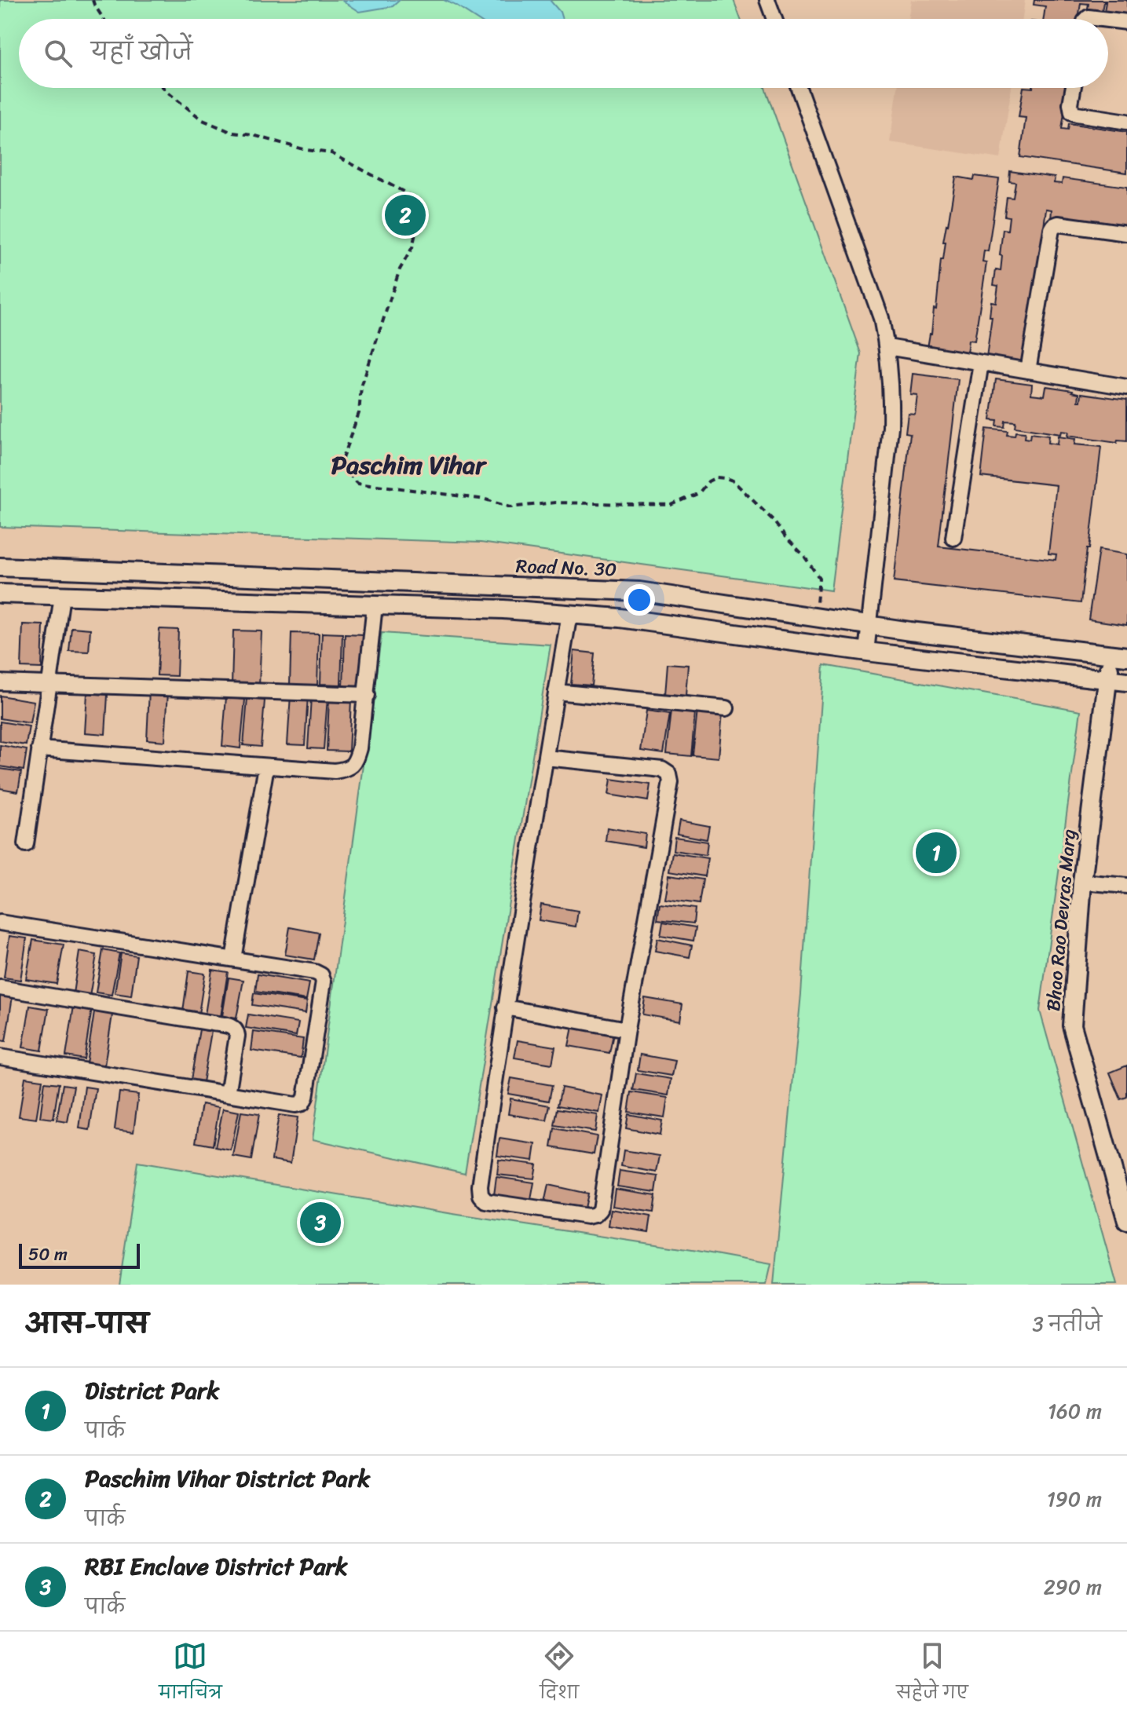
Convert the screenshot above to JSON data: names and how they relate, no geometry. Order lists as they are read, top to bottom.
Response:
{
  "streets": {
    "street": ["Road No. 30", "Bhao Rao Devras Marg"]
  },
  "crossings": [
    ["Road No. 30", "Bhao Rao Devras Marg"]
  ],
  "districts": ["Paschim Vihar"],
  "scale_bar": "50 m",
  "page": {
    "search": "यहाँ खोजें",
    "pins": ["2", "1", "3"],
    "scale": "50 m",
    "heading": ["आस-पास", "3 नतीजे"],
    "list": [
      {
        "mark": "1",
        "name": "District Park",
        "note": "पार्क",
        "value": "160 m"
      },
      {
        "mark": "2",
        "name": "Paschim Vihar District Park",
        "note": "पार्क",
        "value": "190 m"
      },
      {
        "mark": "3",
        "name": "RBI Enclave District Park",
        "note": "पार्क",
        "value": "290 m"
      }
    ],
    "nav": ["मानचित्र", "दिशा", "सहेजे गए"]
  }
}
